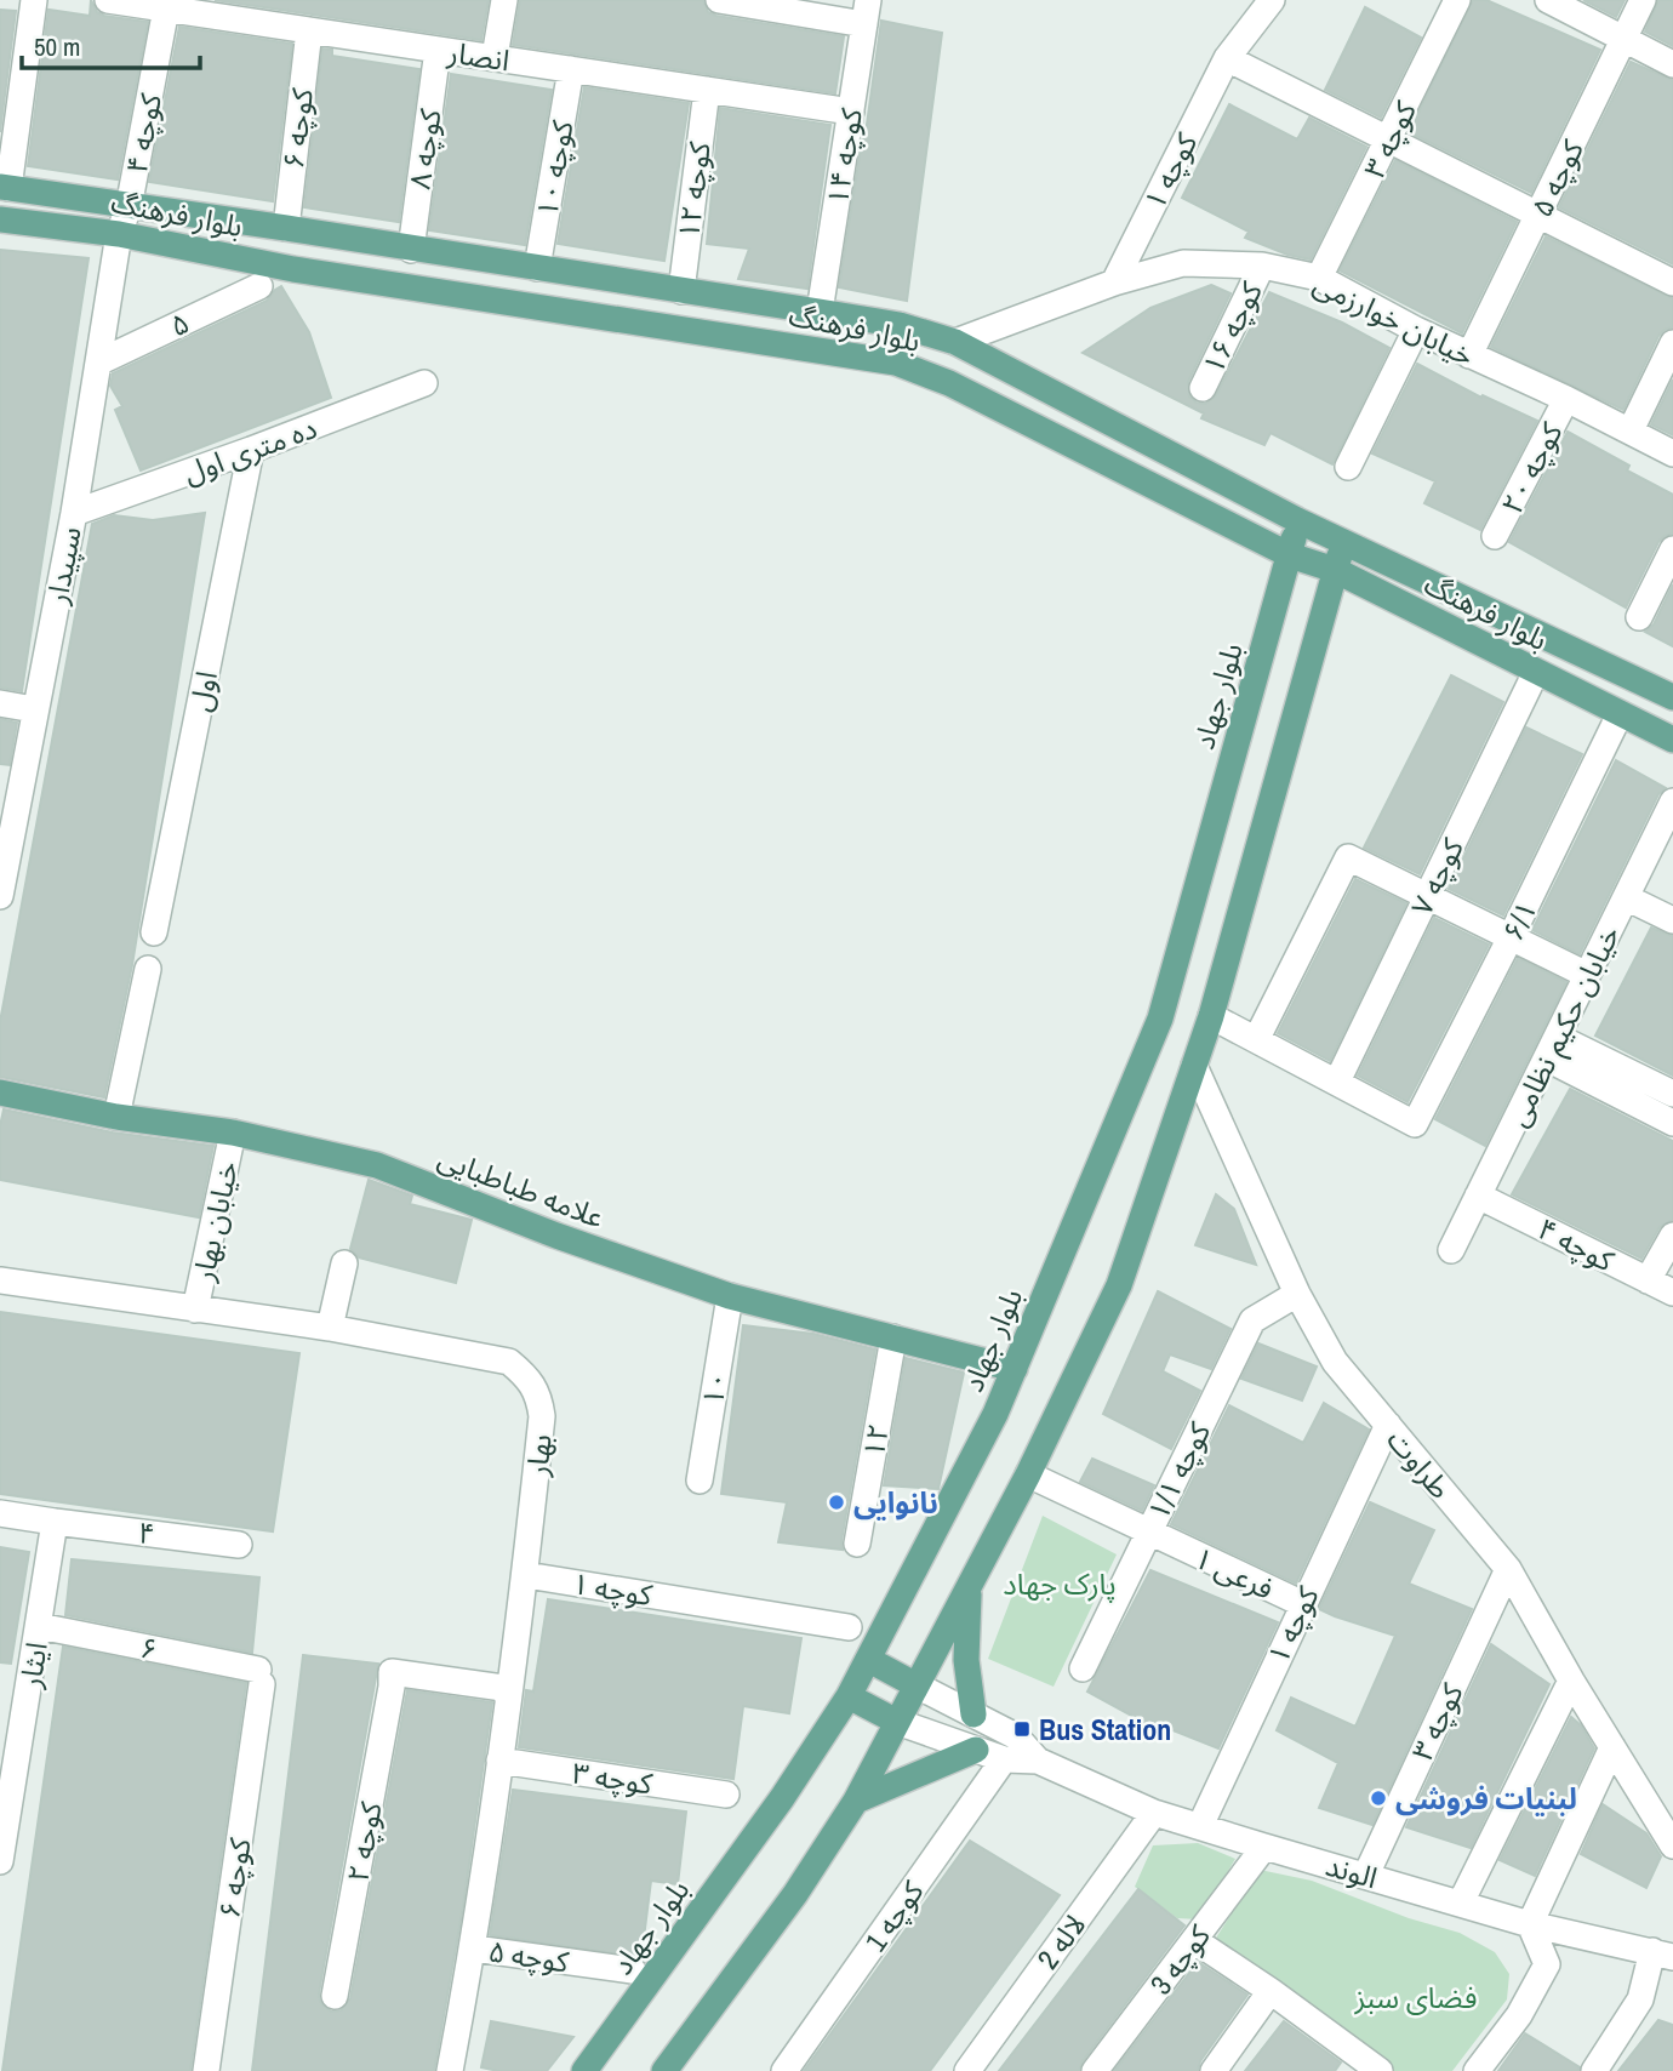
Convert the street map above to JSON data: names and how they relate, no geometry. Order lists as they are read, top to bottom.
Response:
{
  "streets": {
    "main road": ["بلوار فرهنگ", "بلوار جهاد", "علامه طباطبایی"],
    "street": [
      "انصار",
      "کوچه ۶",
      "کوچه ۴",
      "کوچه ۳",
      "کوچه ۸",
      "کوچه ۱۴",
      "کوچه ۱۰",
      "کوچه ۱",
      "کوچه ۵",
      "کوچه ۱۲",
      "خیابان خوارزمی",
      "۵",
      "کوچه ۱۶",
      "ده متری اول",
      "کوچه ۲۰",
      "سپیدار",
      "اول",
      "کوچه ۷",
      "۶/۱",
      "خیابان حکیم نظامی",
      "خیابان بهار",
      "۱۰",
      "۱۲",
      "بهار",
      "طراوت",
      "کوچه ۱/۱",
      "۴",
      "فرعی ۱",
      "۶",
      "ایثار",
      "کوچه ۲",
      "الوند",
      "کوچه 1",
      "لاله 2",
      "کوچه 3"
    ]
  },
  "crossings": [
    ["انصار", "کوچه ۶"],
    ["انصار", "کوچه ۴"],
    ["انصار", "کوچه ۸"],
    ["انصار", "کوچه ۱۴"],
    ["انصار", "کوچه ۱۰"],
    ["انصار", "کوچه ۱۲"],
    ["کوچه ۶", "بلوار فرهنگ"],
    ["کوچه ۶", "۶"],
    ["کوچه ۴", "بلوار فرهنگ"],
    ["کوچه ۴", "سپیدار"],
    ["کوچه ۴", "خیابان حکیم نظامی"],
    ["کوچه ۳", "خیابان خوارزمی"],
    ["کوچه ۳", "بهار"],
    ["کوچه ۳", "طراوت"],
    ["کوچه ۳", "الوند"],
    ["کوچه ۸", "بلوار فرهنگ"],
    ["کوچه ۱۴", "بلوار فرهنگ"],
    ["کوچه ۱۰", "بلوار فرهنگ"],
    ["کوچه ۱", "خیابان خوارزمی"],
    ["کوچه ۱", "بهار"],
    ["کوچه ۱", "طراوت"],
    ["کوچه ۱", "فرعی ۱"],
    ["کوچه ۱", "الوند"],
    ["کوچه ۵", "خیابان خوارزمی"],
    ["کوچه ۵", "بهار"],
    ["کوچه ۱۲", "بلوار فرهنگ"],
    ["بلوار فرهنگ", "خیابان خوارزمی"],
    ["بلوار فرهنگ", "سپیدار"],
    ["بلوار فرهنگ", "بلوار جهاد"],
    ["بلوار فرهنگ", "کوچه ۷"],
    ["بلوار فرهنگ", "۶/۱"],
    ["خیابان خوارزمی", "کوچه ۱۶"],
    ["خیابان خوارزمی", "کوچه ۲۰"],
    ["۵", "سپیدار"],
    ["ده متری اول", "سپیدار"],
    ["ده متری اول", "اول"],
    ["بلوار جهاد", "علامه طباطبایی"],
    ["کوچه ۷", "۶/۱"],
    ["علامه طباطبایی", "خیابان بهار"],
    ["علامه طباطبایی", "۱۰"],
    ["علامه طباطبایی", "۱۲"],
    ["خیابان بهار", "بهار"],
    ["بهار", "کوچه ۲"],
    ["طراوت", "کوچه ۱/۱"],
    ["کوچه ۱/۱", "فرعی ۱"],
    ["۴", "ایثار"],
    ["۶", "ایثار"],
    ["الوند", "کوچه 1"],
    ["الوند", "لاله 2"],
    ["الوند", "کوچه 3"]
  ],
  "parks": ["پارک جهاد", "فضای سبز"],
  "places": {
    "other": ["نانوایی", "لبنیات فروشی"],
    "transit": ["Bus Station"]
  },
  "scale_bar": "50 m"
}
